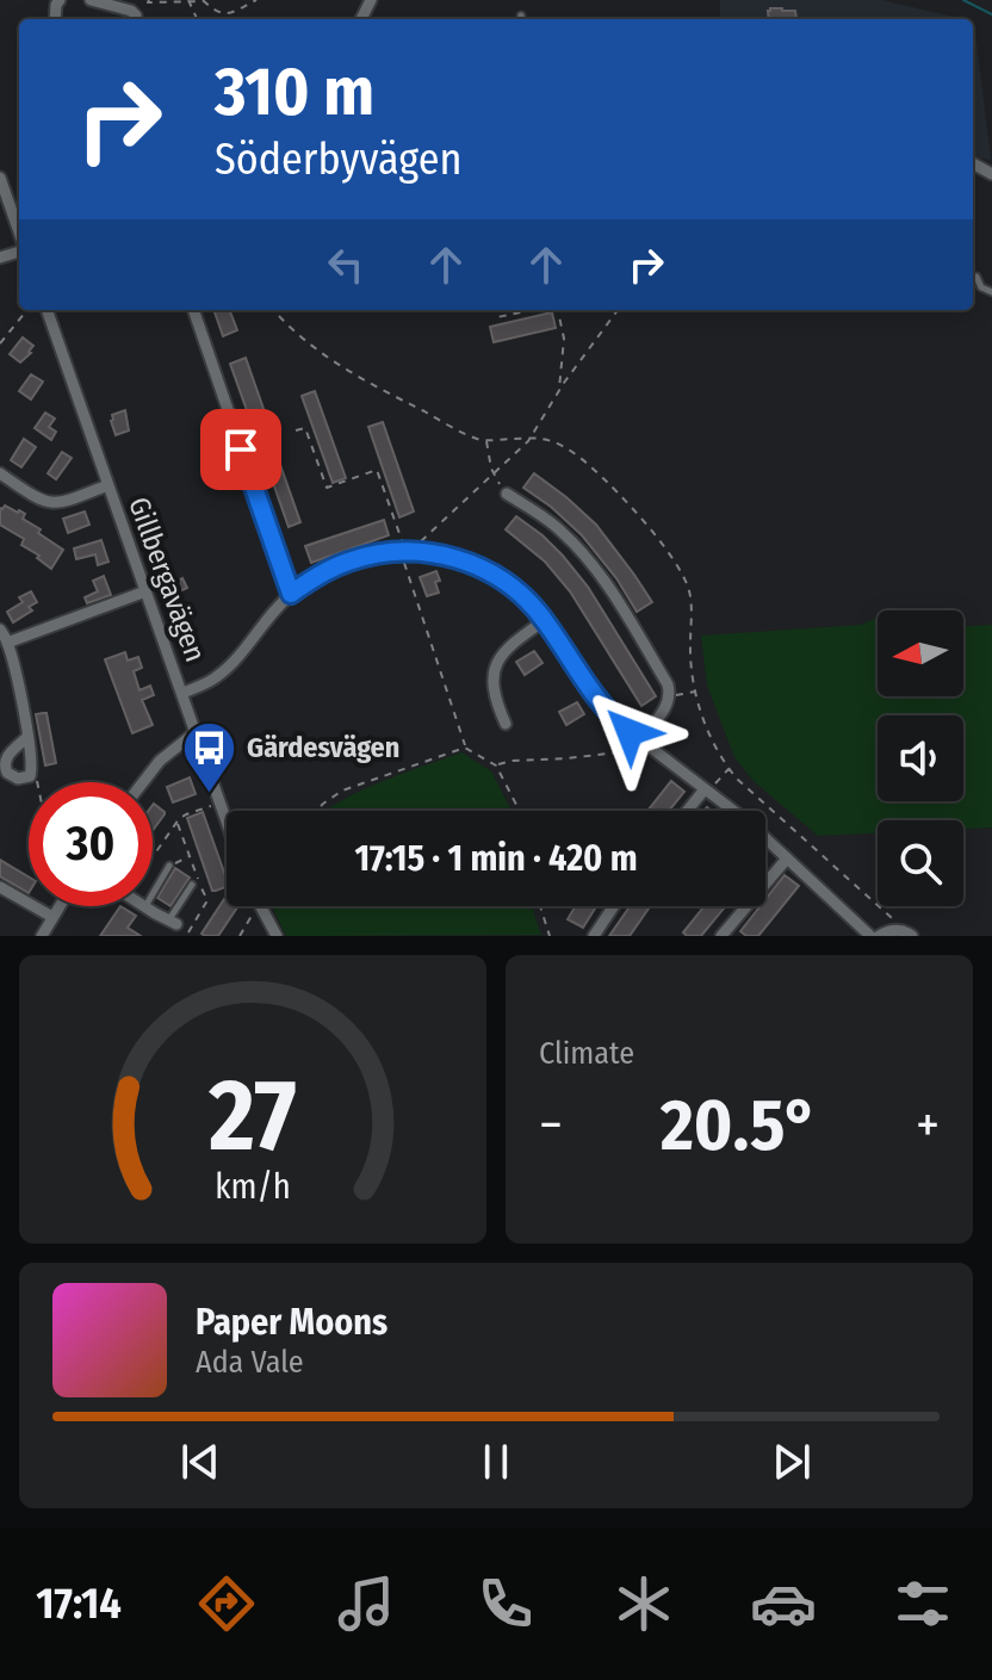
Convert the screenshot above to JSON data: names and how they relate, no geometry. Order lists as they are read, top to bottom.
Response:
{
  "streets": {
    "street": ["Gillbergavägen"]
  },
  "places": {
    "bus stop": ["Gärdesvägen"]
  },
  "north": "left",
  "page": {
    "turn": ["310 m", "Söderbyvägen"],
    "limit": "30",
    "trip": "17:15 · 1 min · 420 m",
    "tile": "Climate",
    "heat": ["−", "20.5°", "+"],
    "song": ["Paper Moons", "Ada Vale"],
    "tabs": "17:14",
    "gauge": ["27", "km/h"]
  }
}
